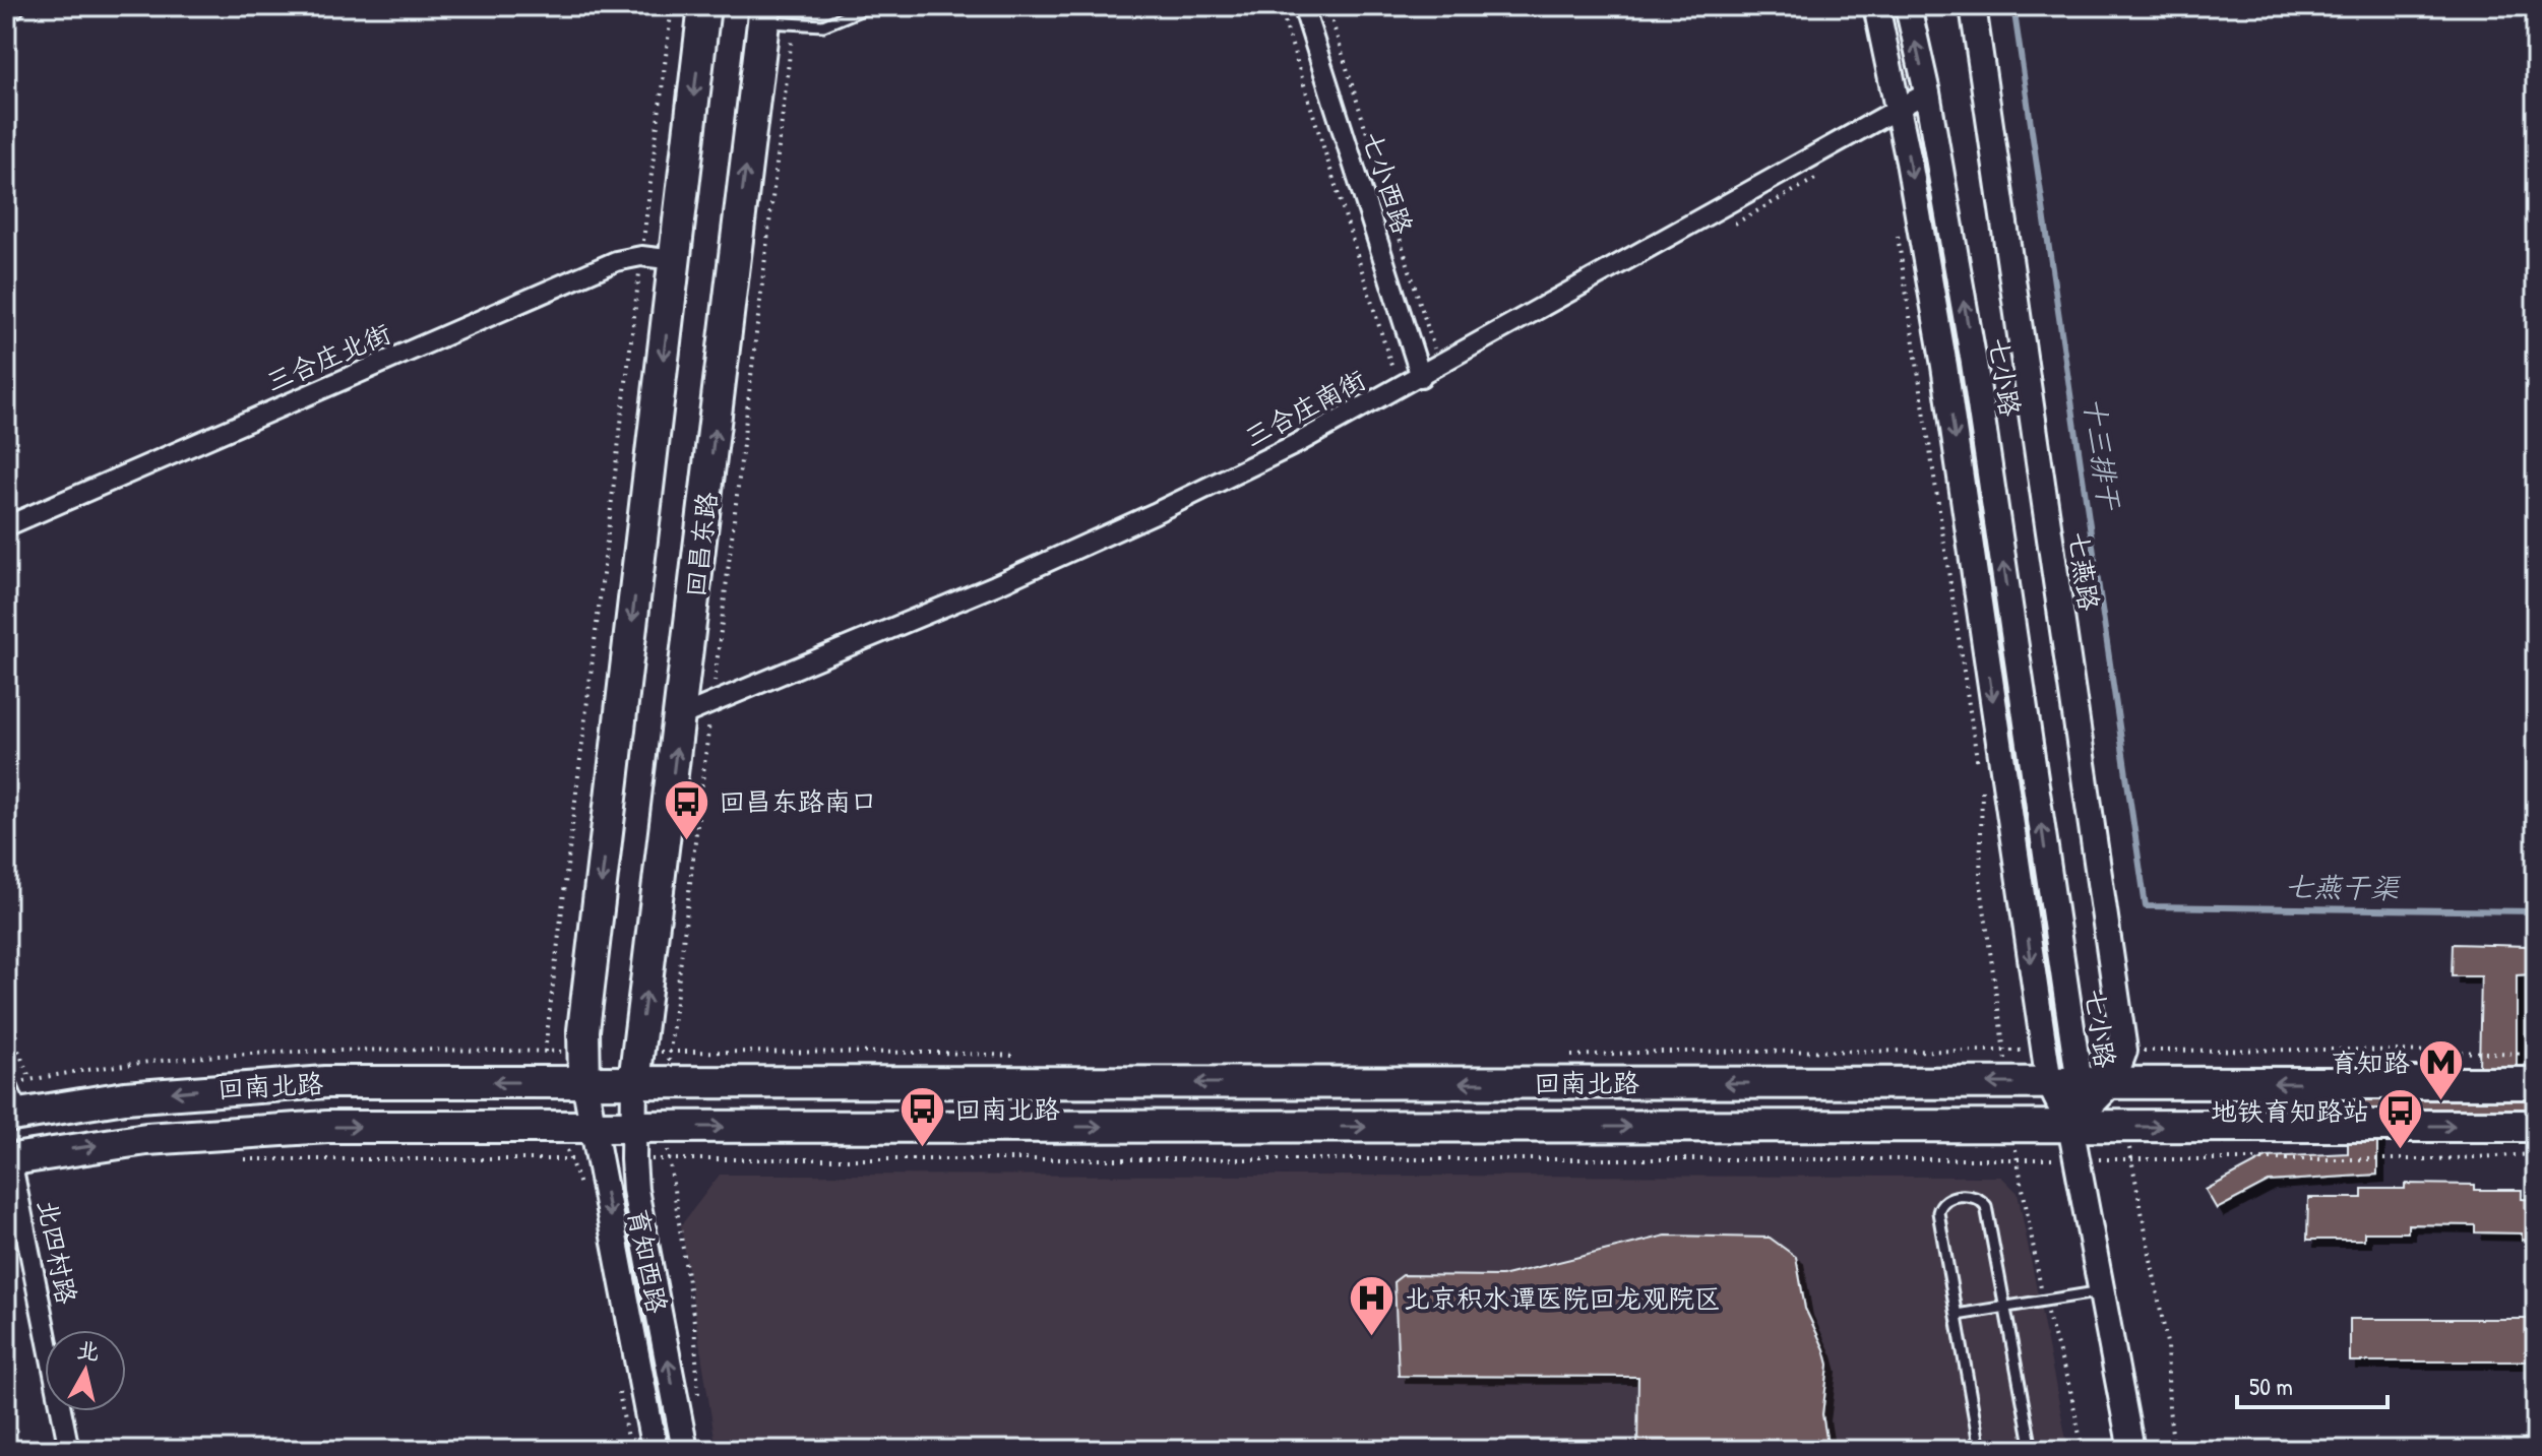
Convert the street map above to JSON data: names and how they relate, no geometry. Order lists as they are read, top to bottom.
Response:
{
  "streets": {
    "main road": ["回昌东路", "回南北路"],
    "street": [
      "七小西路",
      "三合庄北街",
      "七小路",
      "三合庄南街",
      "七燕路",
      "北四村路",
      "育知西路"
    ]
  },
  "crossings": [
    ["七小西路", "三合庄南街"],
    ["七小路", "三合庄南街"],
    ["七小路", "七燕路"],
    ["七小路", "回南北路"],
    ["三合庄南街", "回昌东路"],
    ["回昌东路", "回南北路"],
    ["回昌东路", "育知西路"],
    ["七燕路", "回南北路"],
    ["回南北路", "北四村路"],
    ["回南北路", "育知西路"]
  ],
  "water": ["十三排干", "七燕干渠"],
  "places": {
    "bus stop": ["回昌东路南口", "回南北路", "地铁育知路站"],
    "metro station": ["育知路"],
    "hospital": ["北京积水谭医院回龙观院区"]
  },
  "scale_bar": "50 m",
  "north": "top"
}
